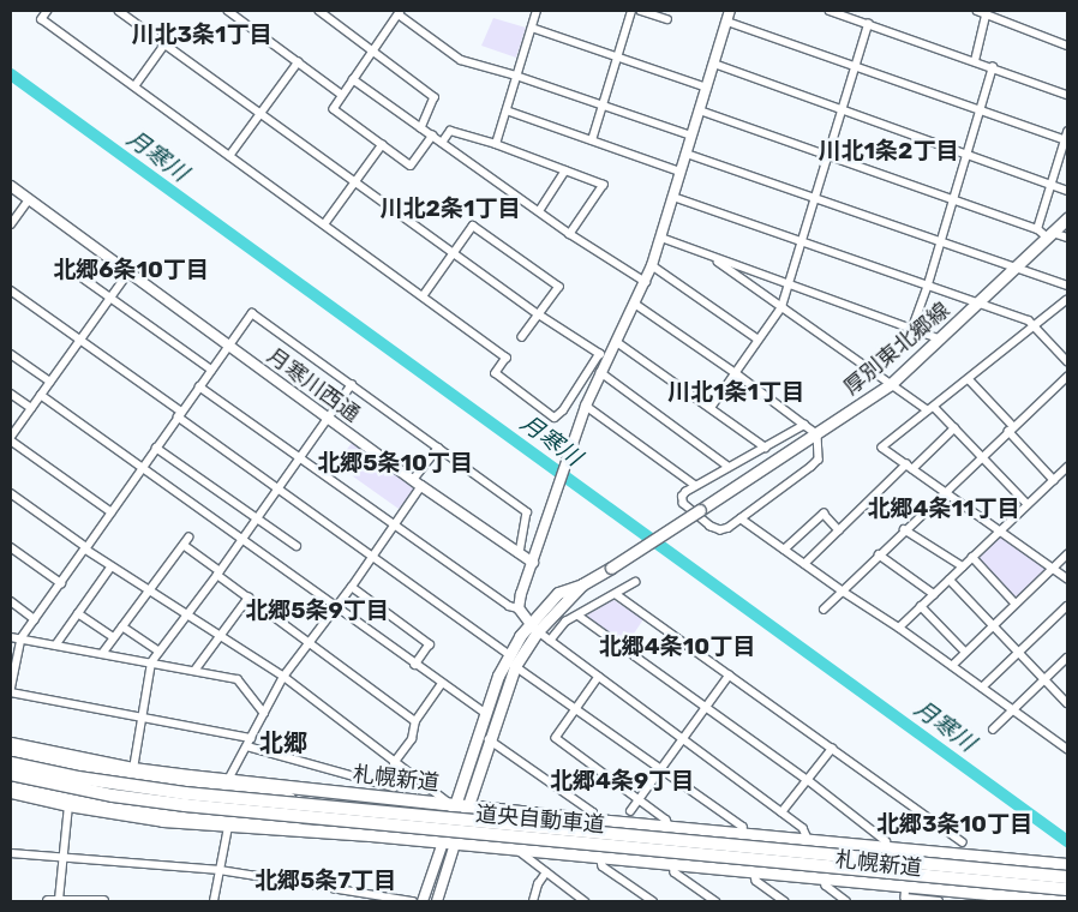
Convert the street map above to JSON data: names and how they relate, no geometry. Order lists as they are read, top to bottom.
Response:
{
  "streets": {
    "highway": ["札幌新道", "道央自動車道"],
    "main road": ["厚別東北郷線"],
    "street": ["月寒川西通"]
  },
  "crossings": [
    ["厚別東北郷線", "札幌新道"]
  ],
  "districts": [
    "川北3条1丁目",
    "川北1条2丁目",
    "川北2条1丁目",
    "北郷6条10丁目",
    "川北1条1丁目",
    "北郷5条10丁目",
    "北郷4条11丁目",
    "北郷5条9丁目",
    "北郷4条10丁目",
    "北郷",
    "北郷4条9丁目",
    "北郷3条10丁目",
    "北郷5条7丁目"
  ],
  "water": ["月寒川"]
}
